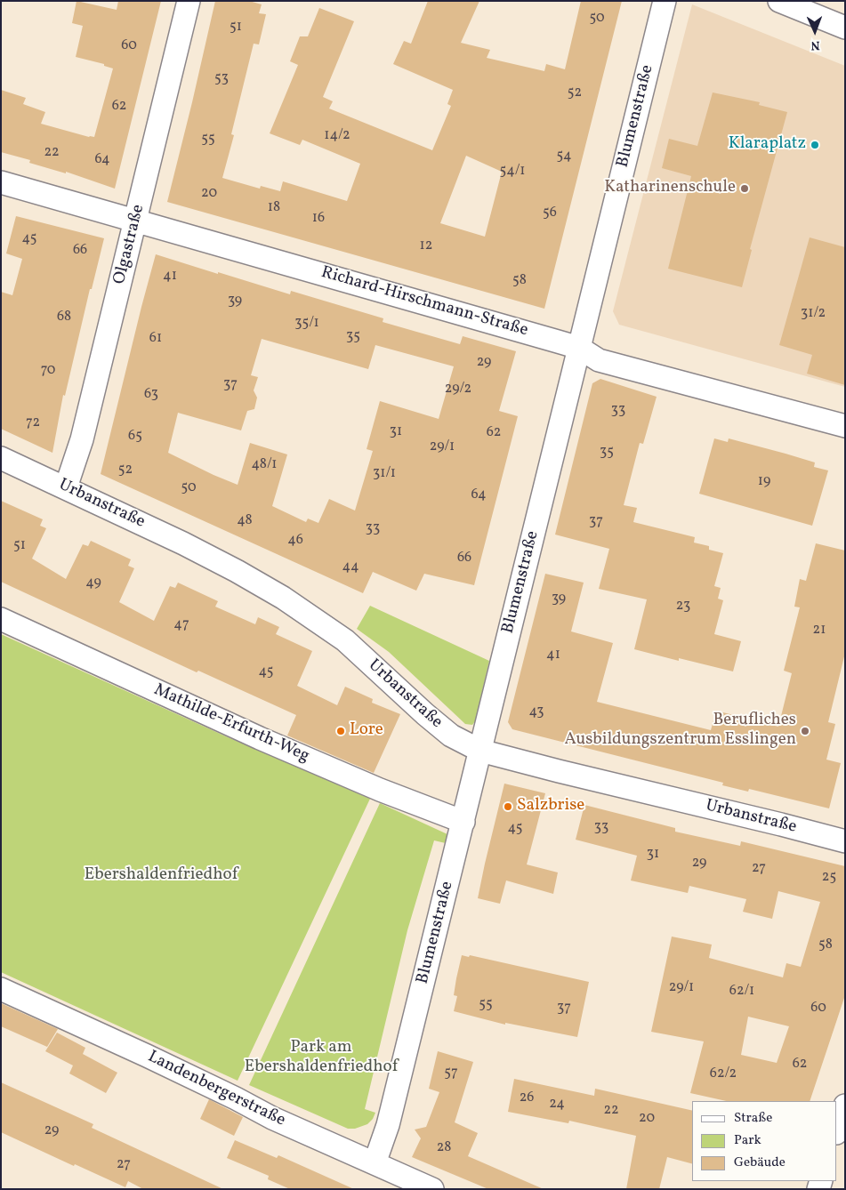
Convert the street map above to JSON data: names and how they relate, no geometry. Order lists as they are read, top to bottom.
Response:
{
  "streets": {
    "street": [
      "Blumenstraße",
      "Olgastraße",
      "Richard-Hirschmann-Straße",
      "Urbanstraße",
      "Mathilde-Erfurth-Weg",
      "Landenbergerstraße"
    ]
  },
  "crossings": [
    ["Blumenstraße", "Richard-Hirschmann-Straße"],
    ["Blumenstraße", "Urbanstraße"],
    ["Blumenstraße", "Mathilde-Erfurth-Weg"],
    ["Blumenstraße", "Landenbergerstraße"],
    ["Olgastraße", "Richard-Hirschmann-Straße"],
    ["Olgastraße", "Urbanstraße"]
  ],
  "parks": ["Ebershaldenfriedhof", "Park am Ebershaldenfriedhof"],
  "places": [
    "Klaraplatz",
    "Katharinenschule",
    "Lore",
    "Berufliches Ausbildungszentrum Esslingen",
    "Salzbrise"
  ],
  "house_numbers": [
    "50",
    "51",
    "60",
    "53",
    "52",
    "62",
    "14/2",
    "55",
    "22",
    "54",
    "64",
    "54/1",
    "20",
    "18",
    "56",
    "16",
    "45",
    "12",
    "66",
    "41",
    "58",
    "39",
    "31/2",
    "68",
    "35/1",
    "35",
    "61",
    "29",
    "70",
    "37",
    "29/2",
    "63",
    "33",
    "72",
    "31",
    "62",
    "65",
    "29/1",
    "35",
    "48/1",
    "52",
    "31/1",
    "19",
    "50",
    "64",
    "48",
    "37",
    "33",
    "46",
    "51",
    "66",
    "44",
    "49",
    "39",
    "23",
    "47",
    "21",
    "41",
    "45",
    "43",
    "33",
    "45",
    "31",
    "29",
    "27",
    "25",
    "58",
    "29/1",
    "62/1",
    "55",
    "37",
    "60",
    "62",
    "57",
    "62/2",
    "26",
    "24",
    "22",
    "20",
    "29",
    "28",
    "27"
  ],
  "legend": ["Straße", "Park", "Gebäude"],
  "north": "bottom"
}
